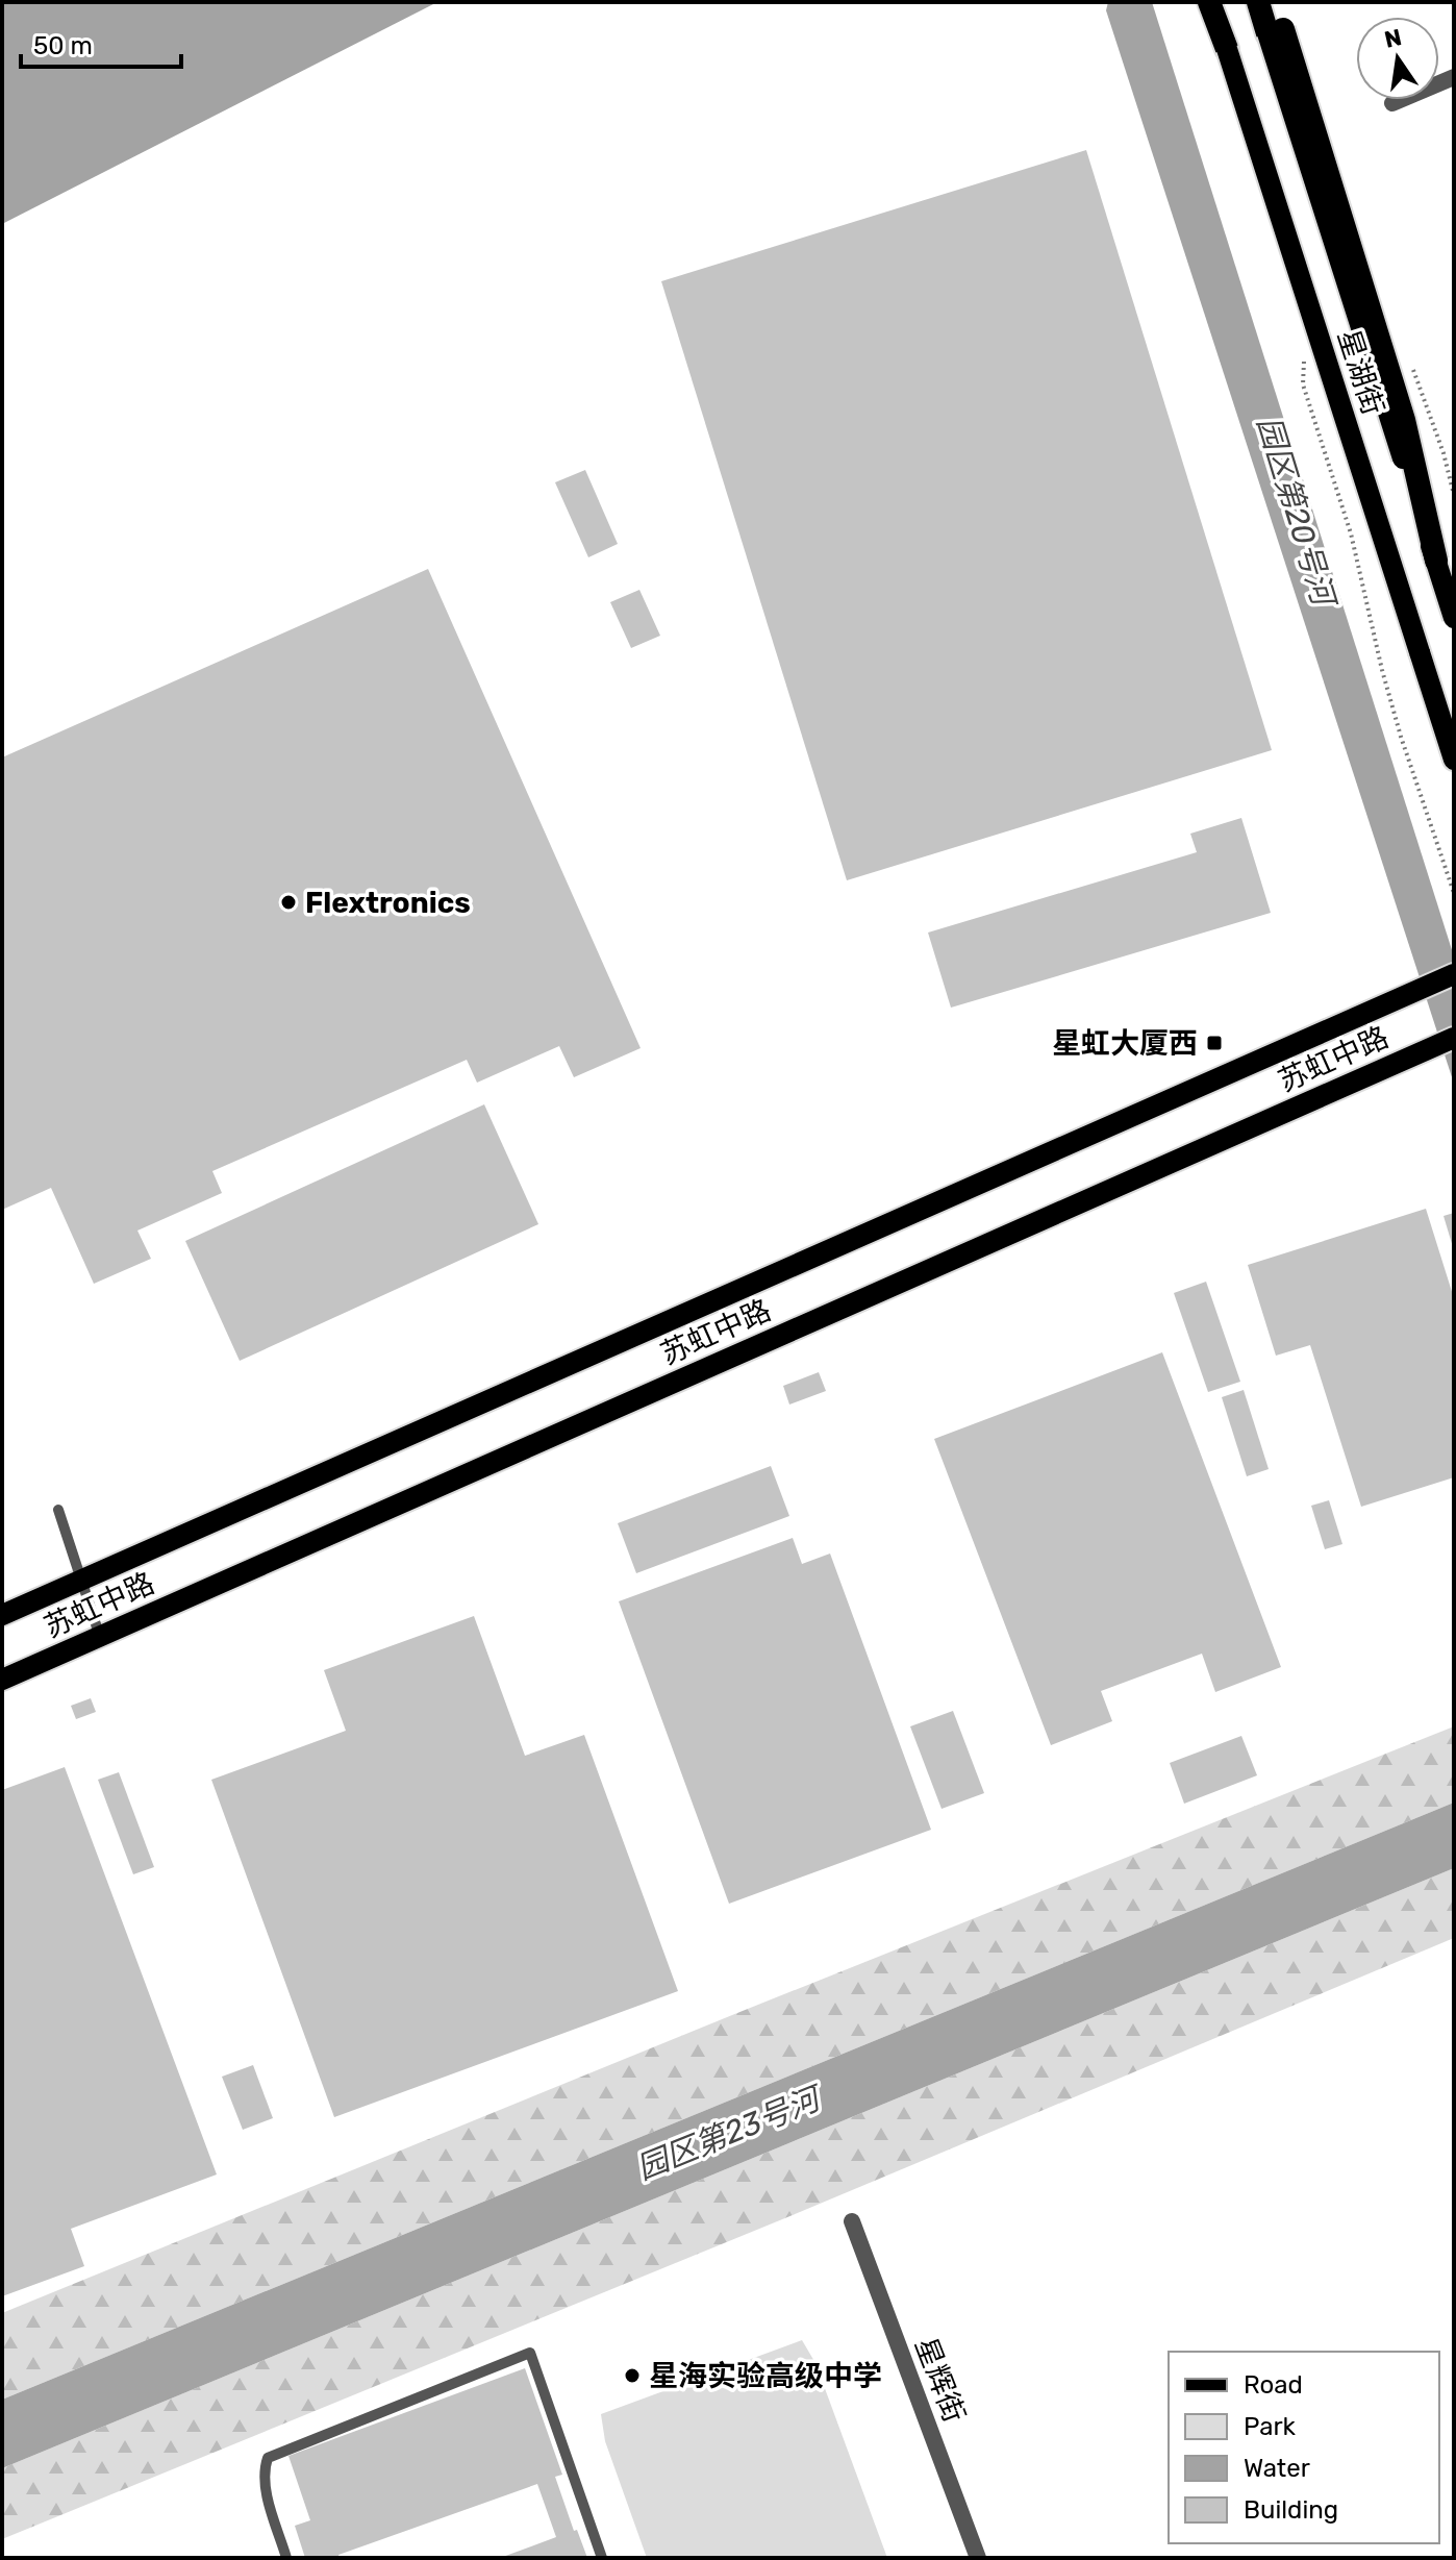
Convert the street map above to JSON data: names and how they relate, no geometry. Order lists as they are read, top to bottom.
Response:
{
  "streets": {
    "main road": ["星湖街", "苏虹中路"],
    "street": ["星辉街"]
  },
  "water": ["园区第20号河", "园区第23号河"],
  "places": {
    "other": ["Flextronics", "星海实验高级中学"],
    "transit": ["星虹大厦西"]
  },
  "legend": [
    "Road",
    "Park",
    "Water",
    "Building"
  ],
  "scale_bar": "50 m",
  "north": "top"
}
